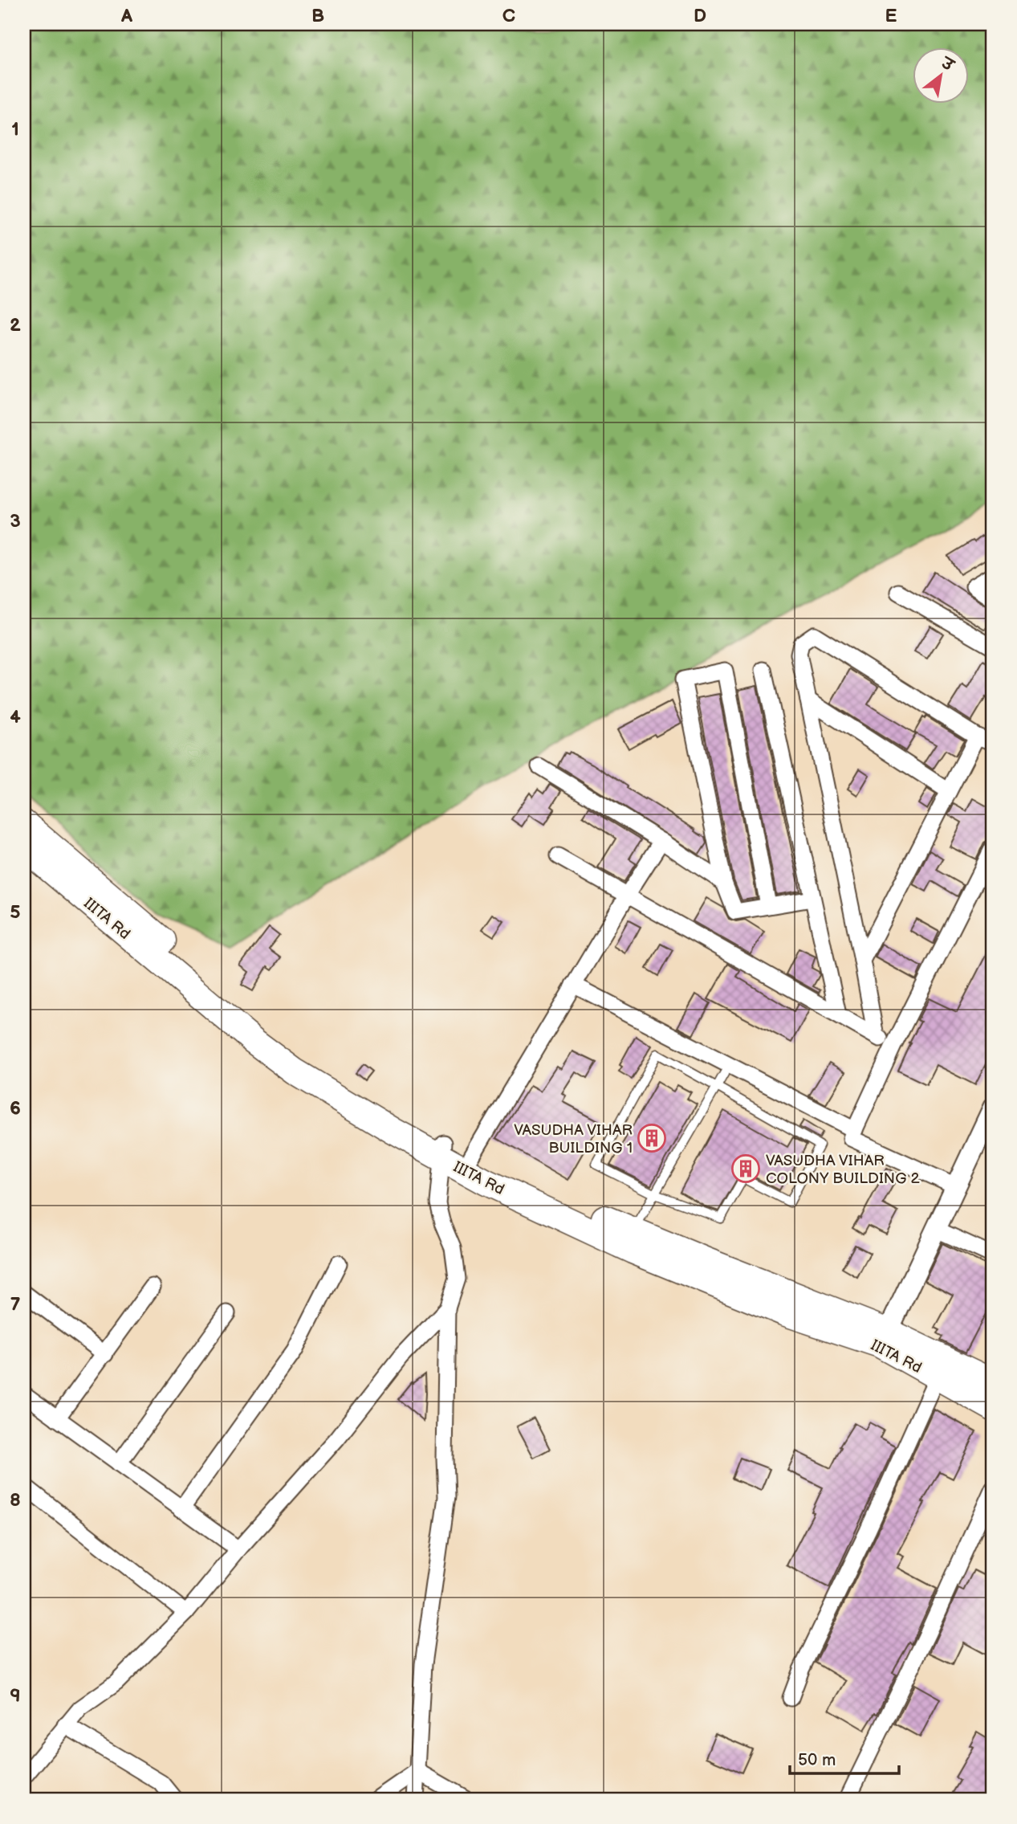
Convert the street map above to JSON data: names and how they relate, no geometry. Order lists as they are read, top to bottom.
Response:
{
  "streets": {
    "main road": ["IIITA Rd"]
  },
  "places": {
    "building": ["VASUDHA VIHAR BUILDING 1", "VASUDHA VIHAR COLONY BUILDING 2"]
  },
  "scale_bar": "50 m",
  "north": "top right",
  "grid": {
    "columns": [
      "A",
      "B",
      "C",
      "D",
      "E"
    ],
    "rows": [
      "1",
      "2",
      "3",
      "4",
      "5",
      "6",
      "7",
      "8",
      "9"
    ]
  }
}
